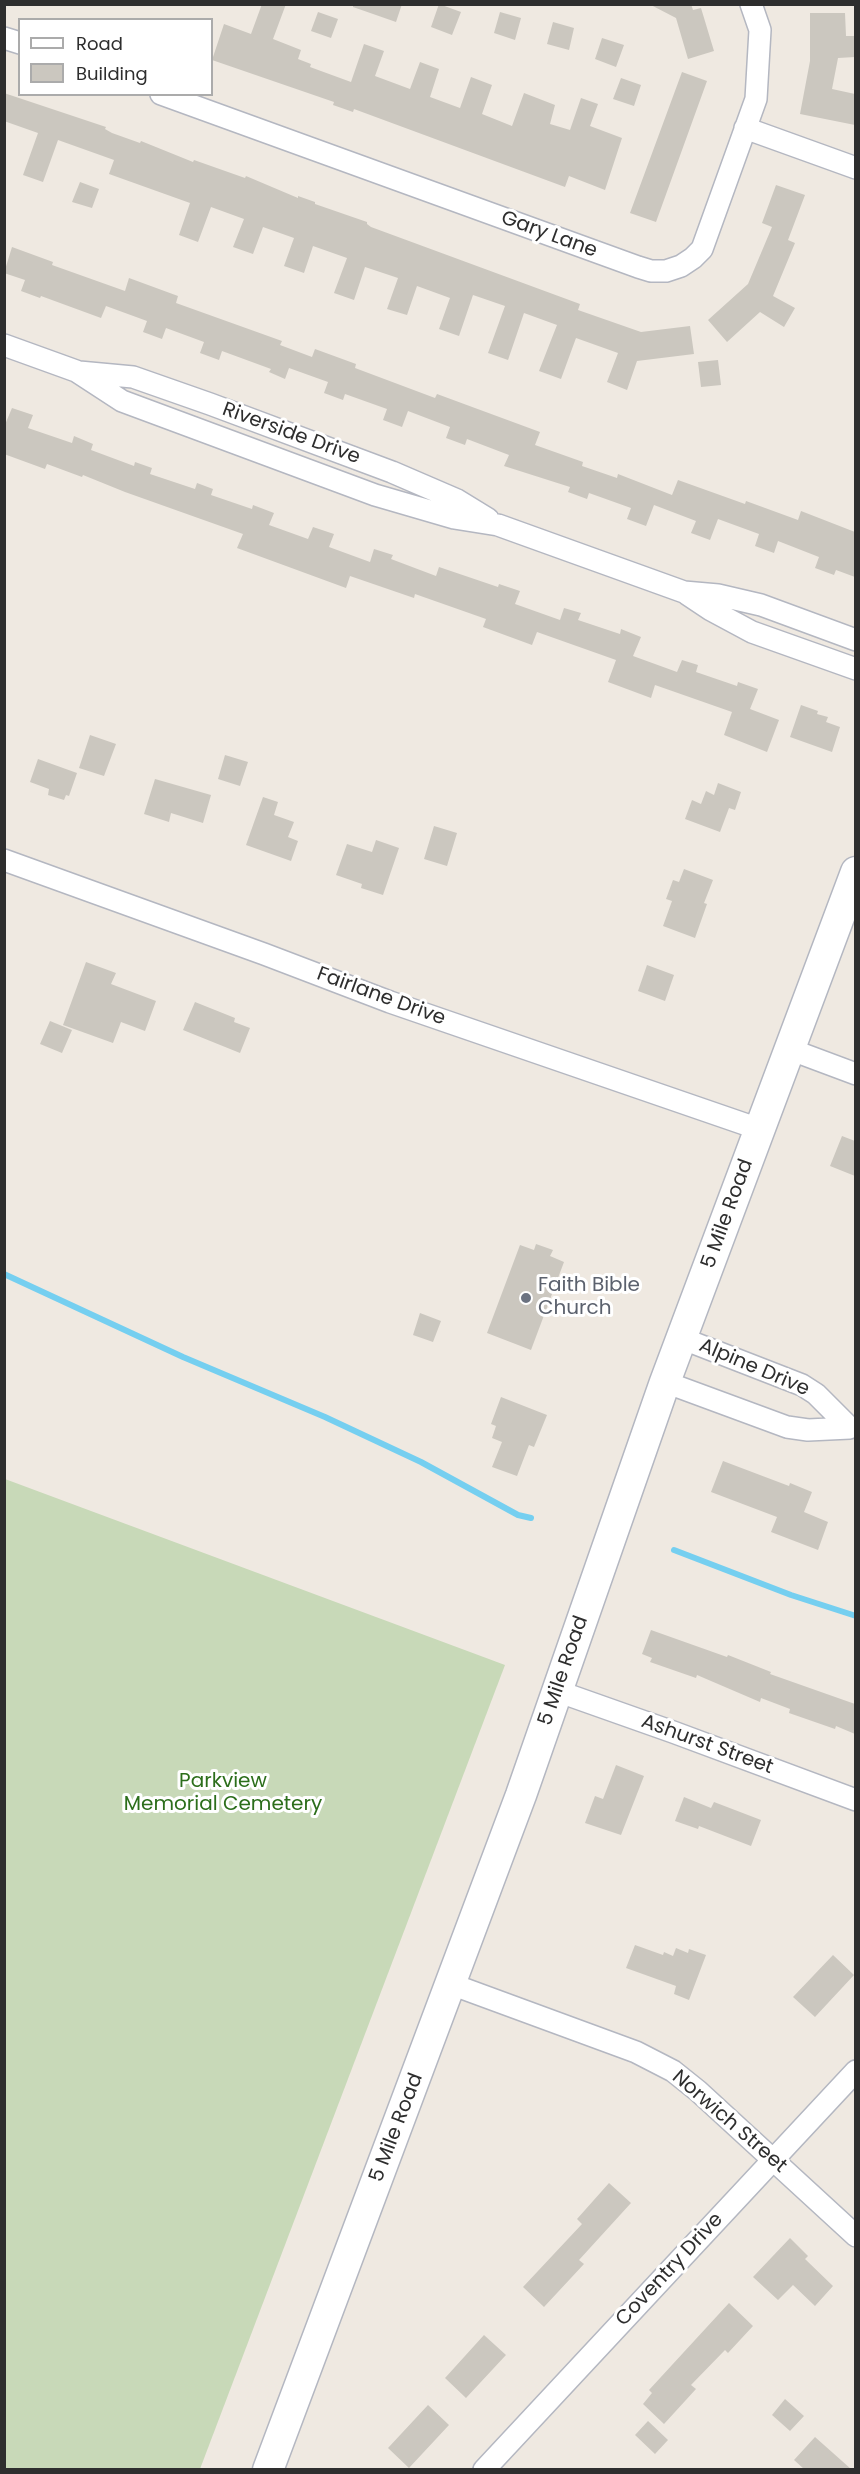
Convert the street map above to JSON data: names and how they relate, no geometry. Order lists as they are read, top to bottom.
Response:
{
  "streets": {
    "main road": ["5 Mile Road"],
    "street": [
      "Gary Lane",
      "Riverside Drive",
      "Fairlane Drive",
      "Alpine Drive",
      "Ashurst Street",
      "Norwich Street",
      "Coventry Drive"
    ]
  },
  "crossings": [
    ["Fairlane Drive", "5 Mile Road"],
    ["5 Mile Road", "Alpine Drive"],
    ["5 Mile Road", "Ashurst Street"],
    ["5 Mile Road", "Norwich Street"],
    ["Norwich Street", "Coventry Drive"]
  ],
  "parks": ["Parkview Memorial Cemetery"],
  "places": ["Faith Bible Church"],
  "legend": ["Road", "Building"]
}
